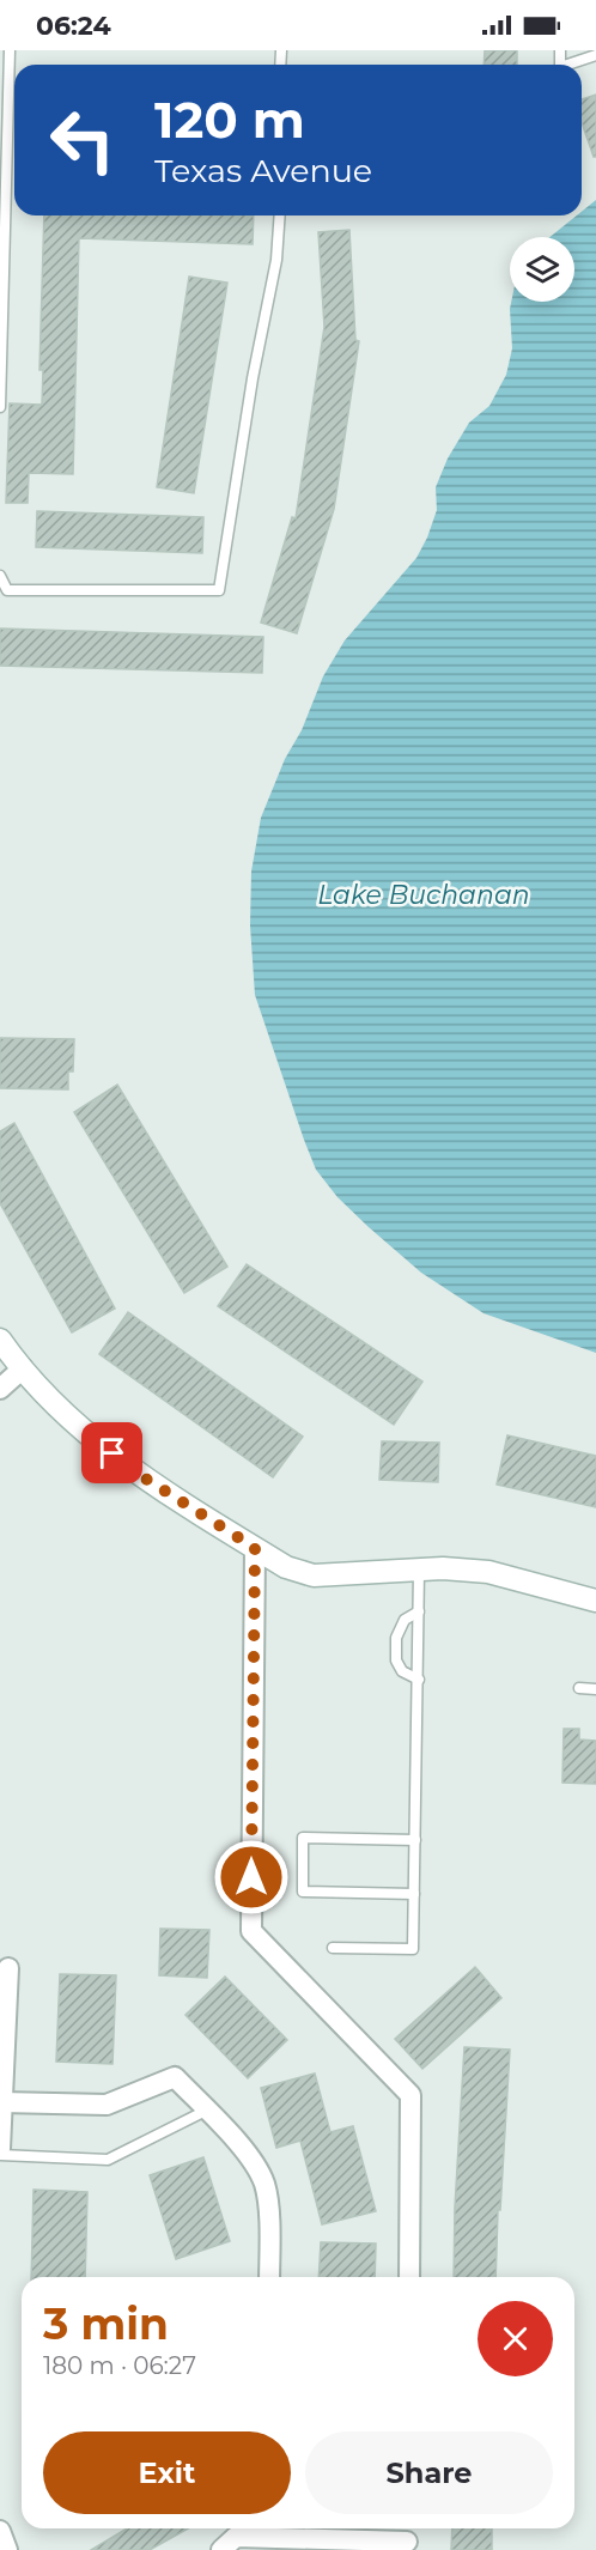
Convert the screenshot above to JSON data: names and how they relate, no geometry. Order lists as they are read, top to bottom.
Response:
{
  "water": ["Lake Buchanan"],
  "page": {
    "status": "06:24",
    "turn": ["120 m", "Texas Avenue"],
    "heading": ["3 min", "180 m · 06:27"],
    "buttons": ["Exit", "Share"]
  }
}
